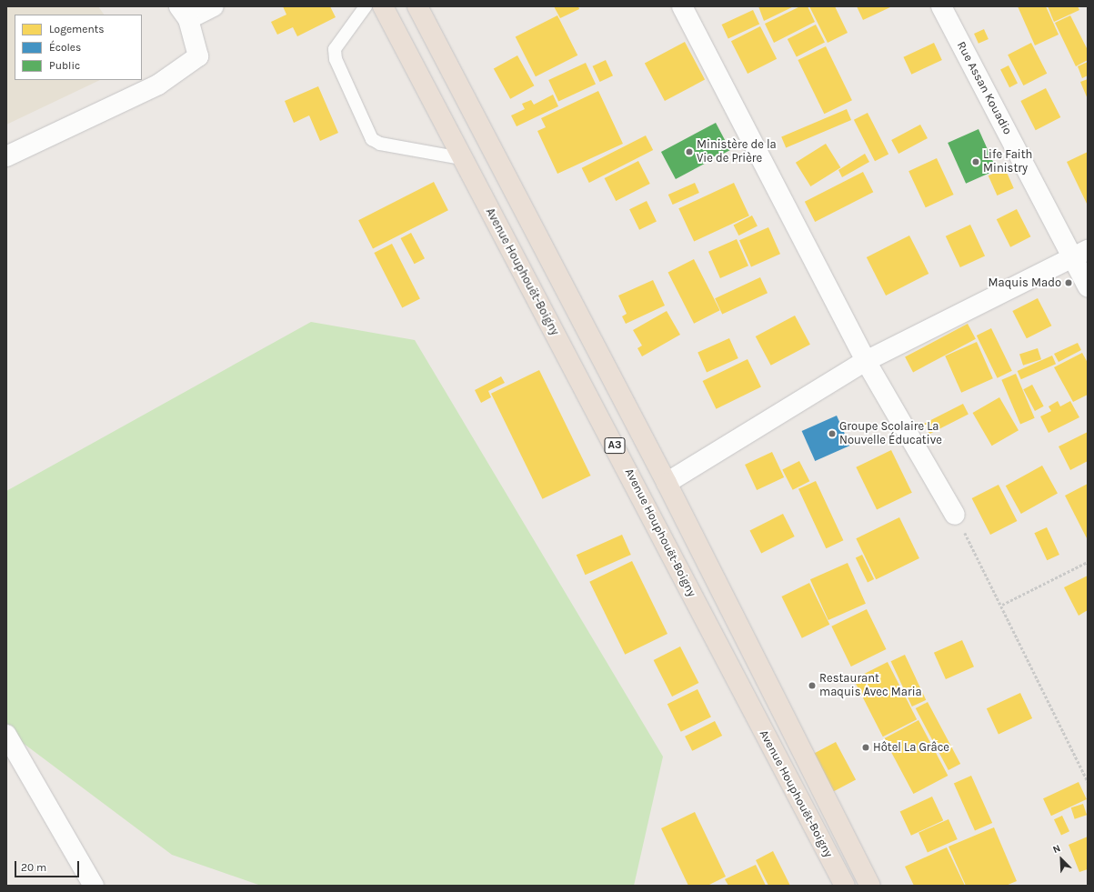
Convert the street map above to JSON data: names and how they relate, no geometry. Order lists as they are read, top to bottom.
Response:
{
  "streets": {
    "highway": ["Avenue Houphouët-Boigny", "A3"],
    "street": ["Rue Assan Kouadio"]
  },
  "places": [
    "Ministère de la Vie de Prière",
    "Life Faith Ministry",
    "Maquis Mado",
    "Groupe Scolaire La Nouvelle Éducative",
    "Restaurant maquis Avec Maria",
    "Hôtel La Grâce"
  ],
  "legend": ["Logements", "Écoles", "Public"],
  "scale_bar": "20 m",
  "north": "top left"
}
